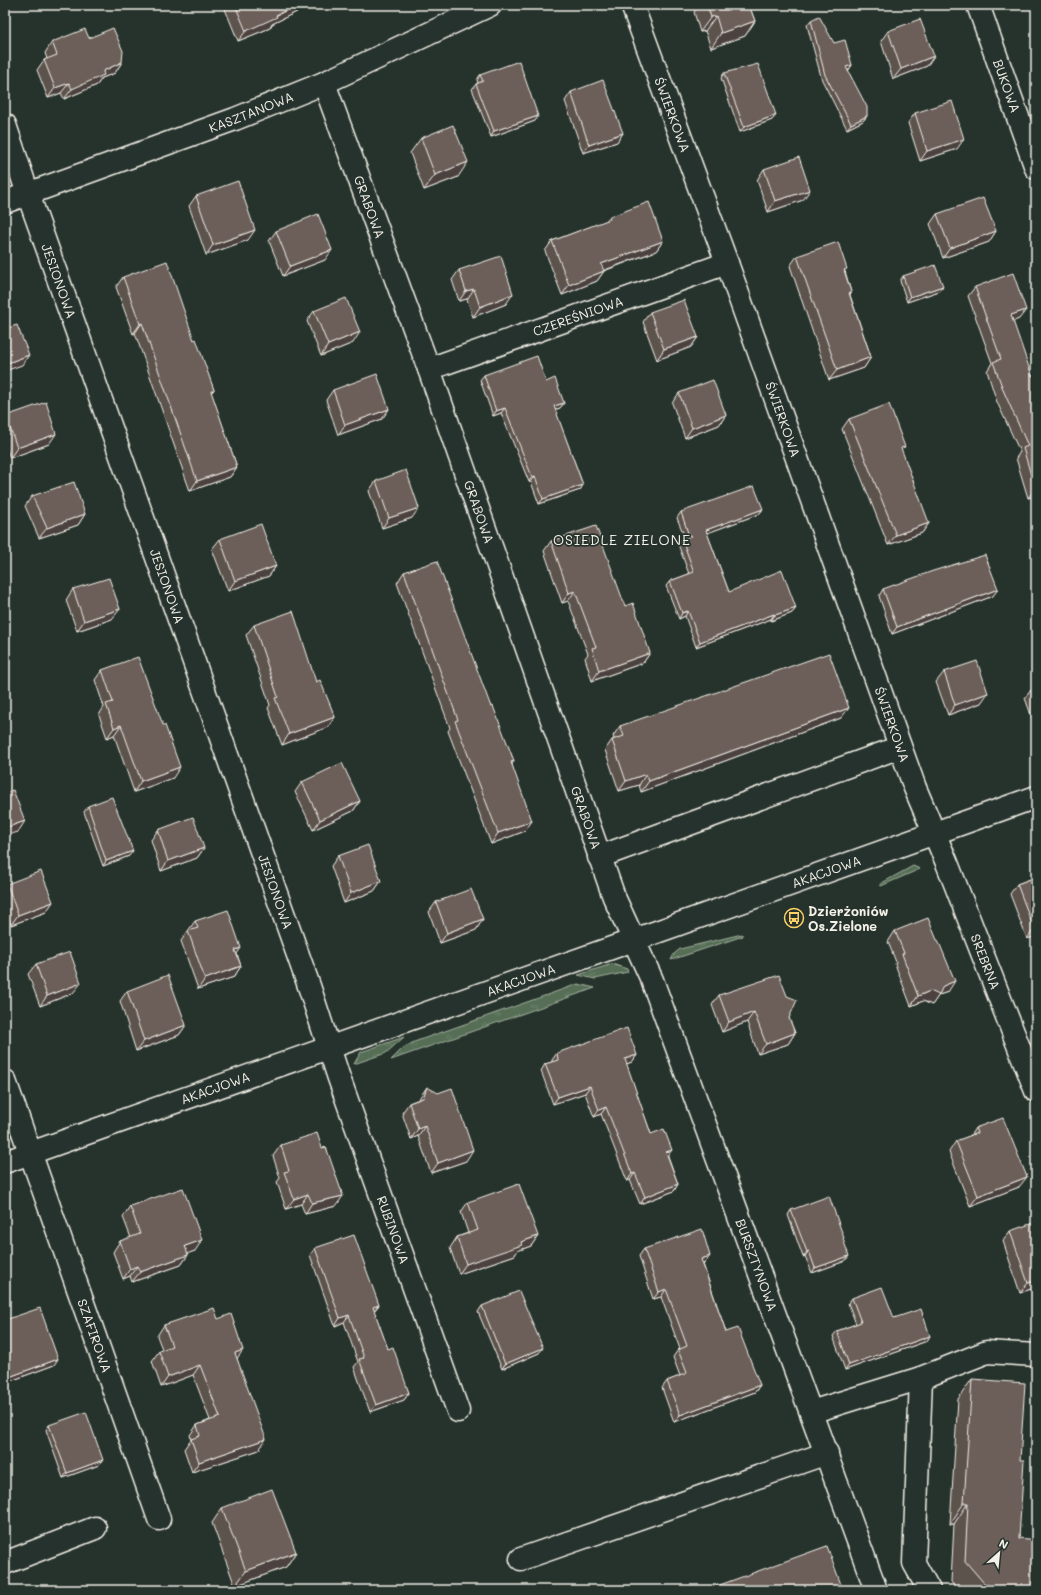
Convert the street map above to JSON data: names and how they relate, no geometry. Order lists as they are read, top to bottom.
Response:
{
  "streets": {
    "street": [
      "BUKOWA",
      "KASZTANOWA",
      "ŚWIERKOWA",
      "GRABOWA",
      "JESIONOWA",
      "CZEREŚNIOWA",
      "AKACJOWA",
      "SREBRNA",
      "RUBINOWA",
      "BURSZTYNOWA",
      "SZAFIROWA"
    ]
  },
  "crossings": [
    ["KASZTANOWA", "GRABOWA"],
    ["KASZTANOWA", "JESIONOWA"],
    ["ŚWIERKOWA", "CZEREŚNIOWA"],
    ["ŚWIERKOWA", "AKACJOWA"],
    ["ŚWIERKOWA", "SREBRNA"],
    ["GRABOWA", "CZEREŚNIOWA"],
    ["GRABOWA", "AKACJOWA"],
    ["GRABOWA", "BURSZTYNOWA"],
    ["JESIONOWA", "AKACJOWA"],
    ["JESIONOWA", "RUBINOWA"],
    ["AKACJOWA", "SREBRNA"],
    ["AKACJOWA", "RUBINOWA"],
    ["AKACJOWA", "BURSZTYNOWA"],
    ["AKACJOWA", "SZAFIROWA"]
  ],
  "districts": ["OSIEDLE ZIELONE"],
  "places": {
    "bus stop": ["Dzierżoniów Os.Zielone"]
  },
  "north": "top right"
}
